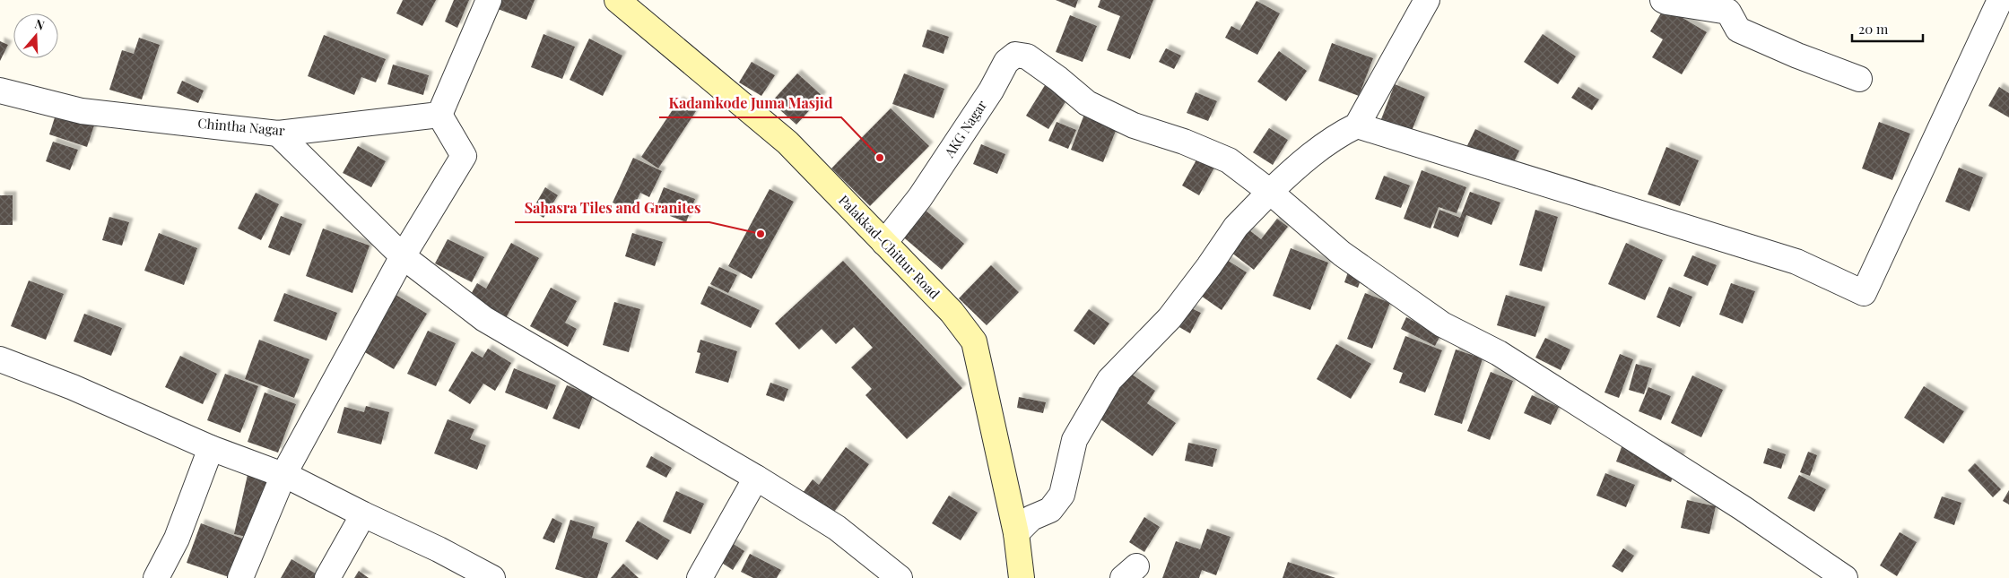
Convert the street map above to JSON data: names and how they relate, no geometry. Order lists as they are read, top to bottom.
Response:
{
  "streets": {
    "main road": ["Palakkad-Chittur Road"],
    "street": ["Chintha Nagar", "AKG Nagar"]
  },
  "crossings": [
    ["AKG Nagar", "Palakkad-Chittur Road"]
  ],
  "places": ["Kadamkode Juma Masjid", "Sahasra Tiles and Granites"],
  "scale_bar": "20 m",
  "north": "top"
}
